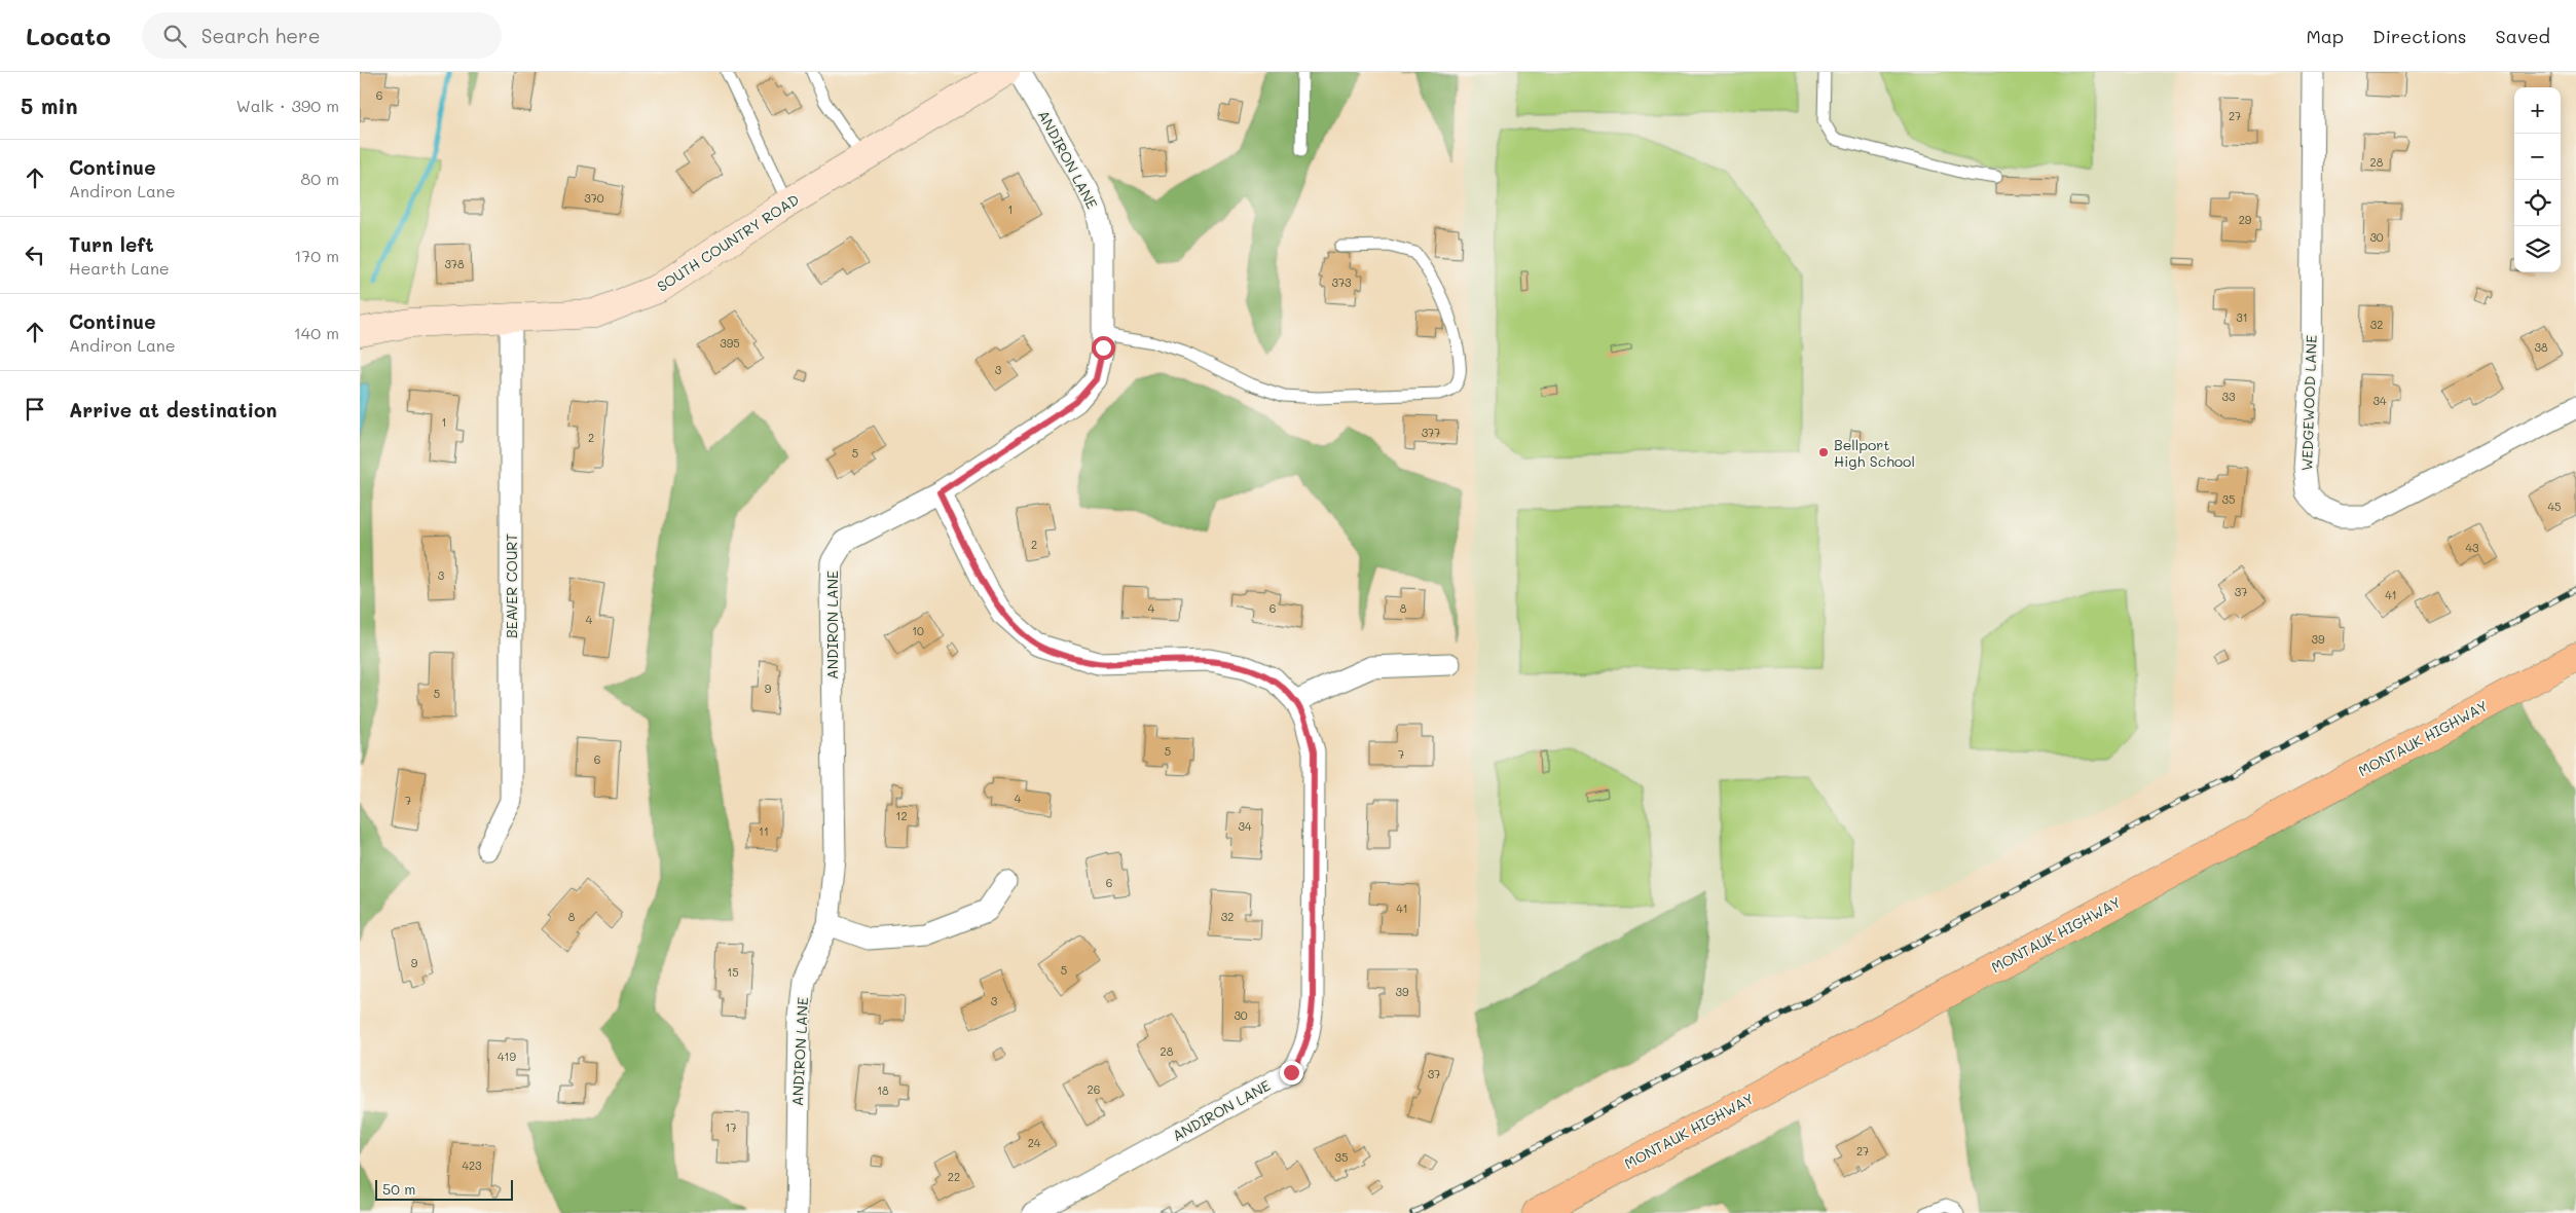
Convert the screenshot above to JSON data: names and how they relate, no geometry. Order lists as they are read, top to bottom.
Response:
{
  "streets": {
    "main road": ["SOUTH COUNTRY ROAD", "MONTAUK HIGHWAY"],
    "street": ["ANDIRON LANE", "WEDGEWOOD LANE", "BEAVER COURT"]
  },
  "crossings": [
    ["SOUTH COUNTRY ROAD", "BEAVER COURT"]
  ],
  "places": ["Bellport High School"],
  "house_numbers": [
    "6",
    "27",
    "28",
    "370",
    "1",
    "29",
    "30",
    "378",
    "373",
    "31",
    "32",
    "395",
    "38",
    "3",
    "33",
    "34",
    "1",
    "377",
    "2",
    "5",
    "35",
    "45",
    "2",
    "43",
    "3",
    "37",
    "41",
    "4",
    "6",
    "8",
    "4",
    "10",
    "39",
    "9",
    "5",
    "5",
    "7",
    "6",
    "4",
    "7",
    "12",
    "34",
    "11",
    "6",
    "41",
    "8",
    "32",
    "9",
    "5",
    "15",
    "39",
    "3",
    "30",
    "28",
    "419",
    "37",
    "26",
    "18",
    "17",
    "24",
    "27",
    "35",
    "423",
    "22"
  ],
  "scale_bar": "50 m",
  "page": {
    "header": "Locato",
    "search": "Search here",
    "nav": ["Map", "Directions", "Saved"],
    "heading": ["5 min", "Walk · 390 m"],
    "map_buttons": ["+", "−"],
    "list": [
      ["Continue", "Andiron Lane", "80 m"],
      ["Turn left", "Hearth Lane", "170 m"],
      ["Continue", "Andiron Lane", "140 m"],
      "Arrive at destination"
    ],
    "scale": "50 m"
  }
}
